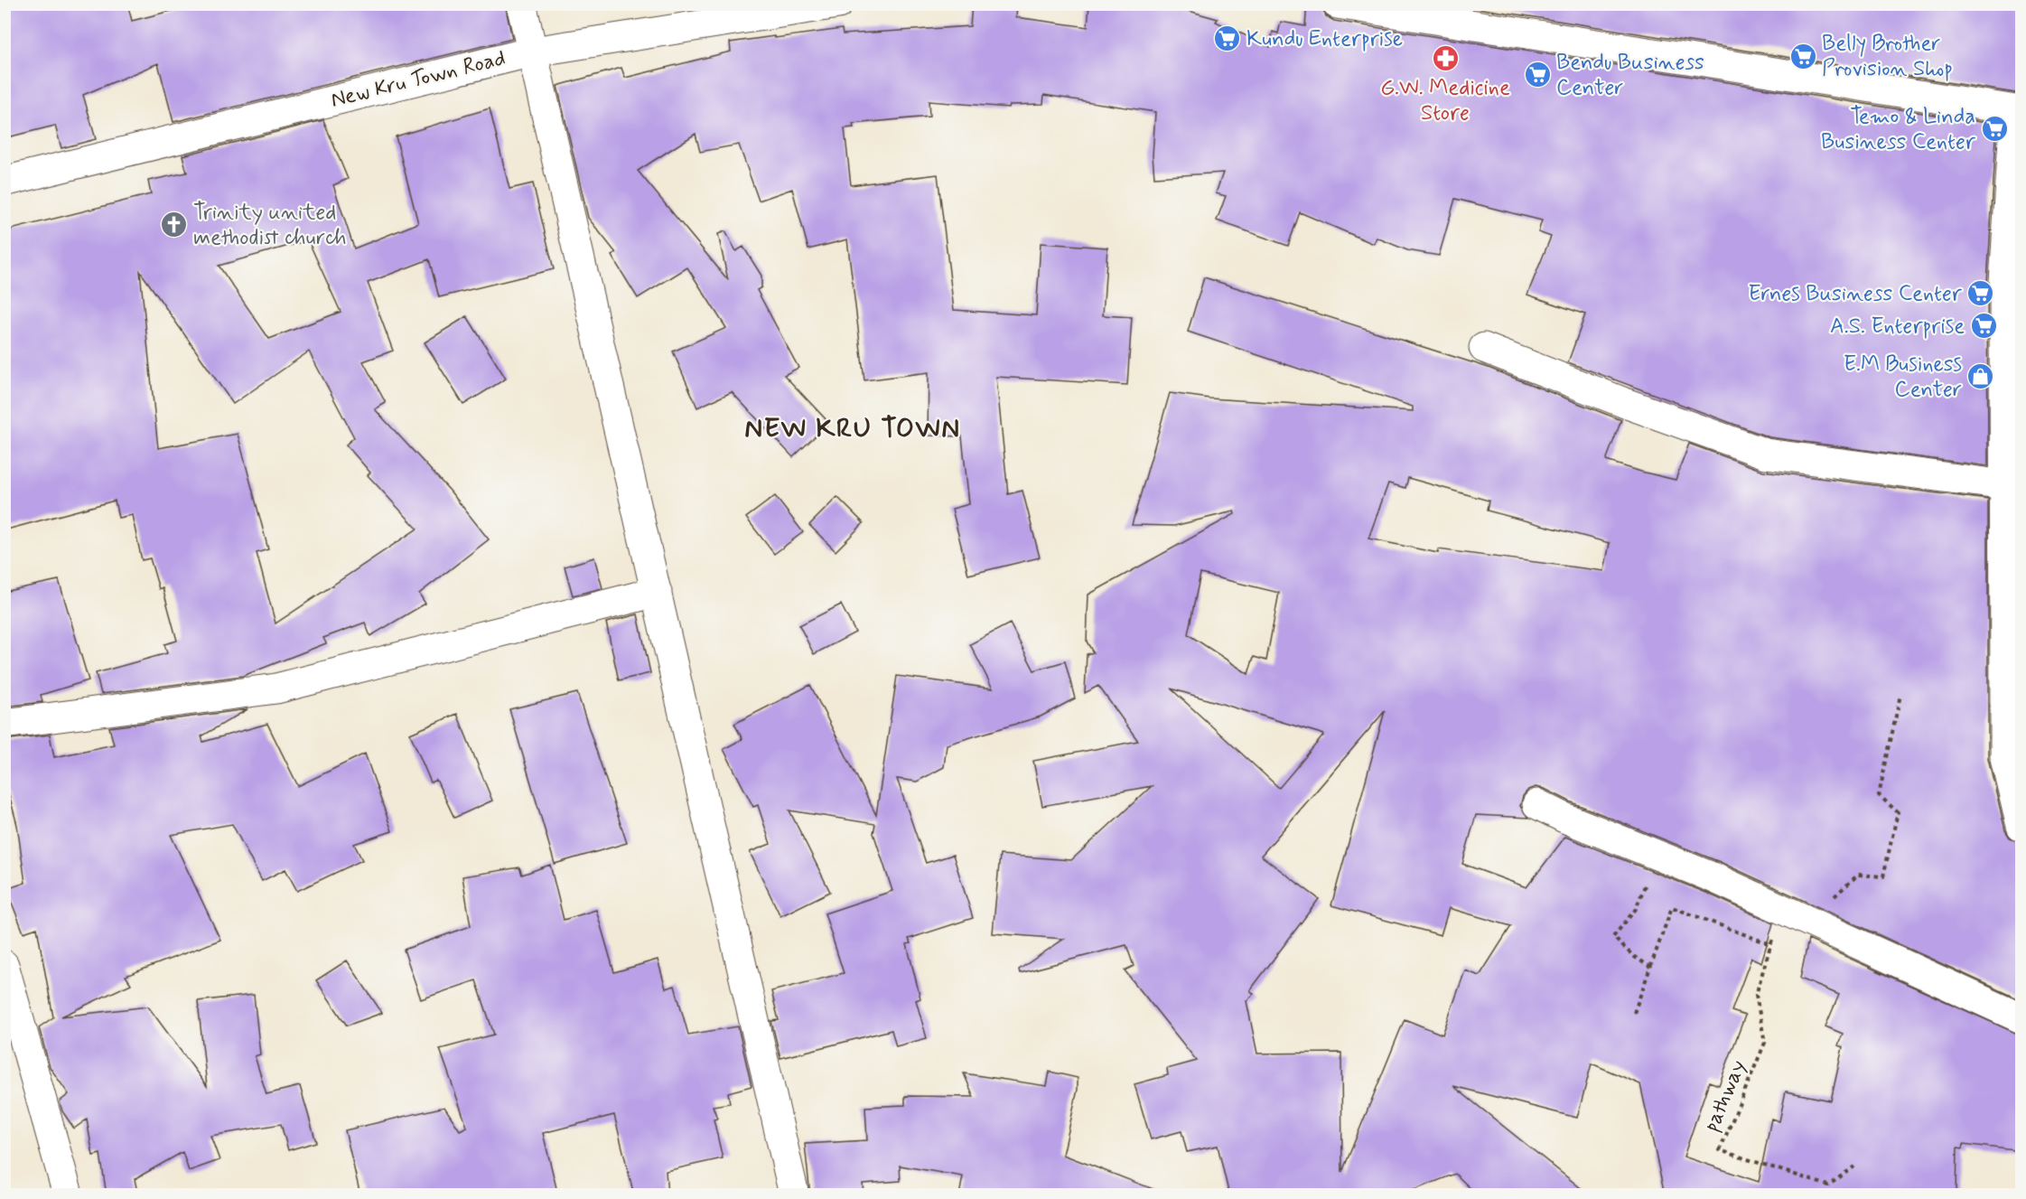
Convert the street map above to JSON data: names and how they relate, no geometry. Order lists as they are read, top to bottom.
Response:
{
  "streets": {
    "street": ["New Kru Town Road"],
    "path": ["pathway"]
  },
  "districts": ["NEW KRU TOWN"],
  "places": {
    "supermarket": [
      "Kundu Enterprise",
      "Belly Brother Provision Shop",
      "Bendu Business Center",
      "Temo & Linda Business Center",
      "Ernes Business Center",
      "A.S. Enterprise"
    ],
    "pharmacy": ["G.W. Medicine Store"],
    "church": ["Trinity united methodist church"],
    "shop": ["E.M Business Center"]
  }
}
